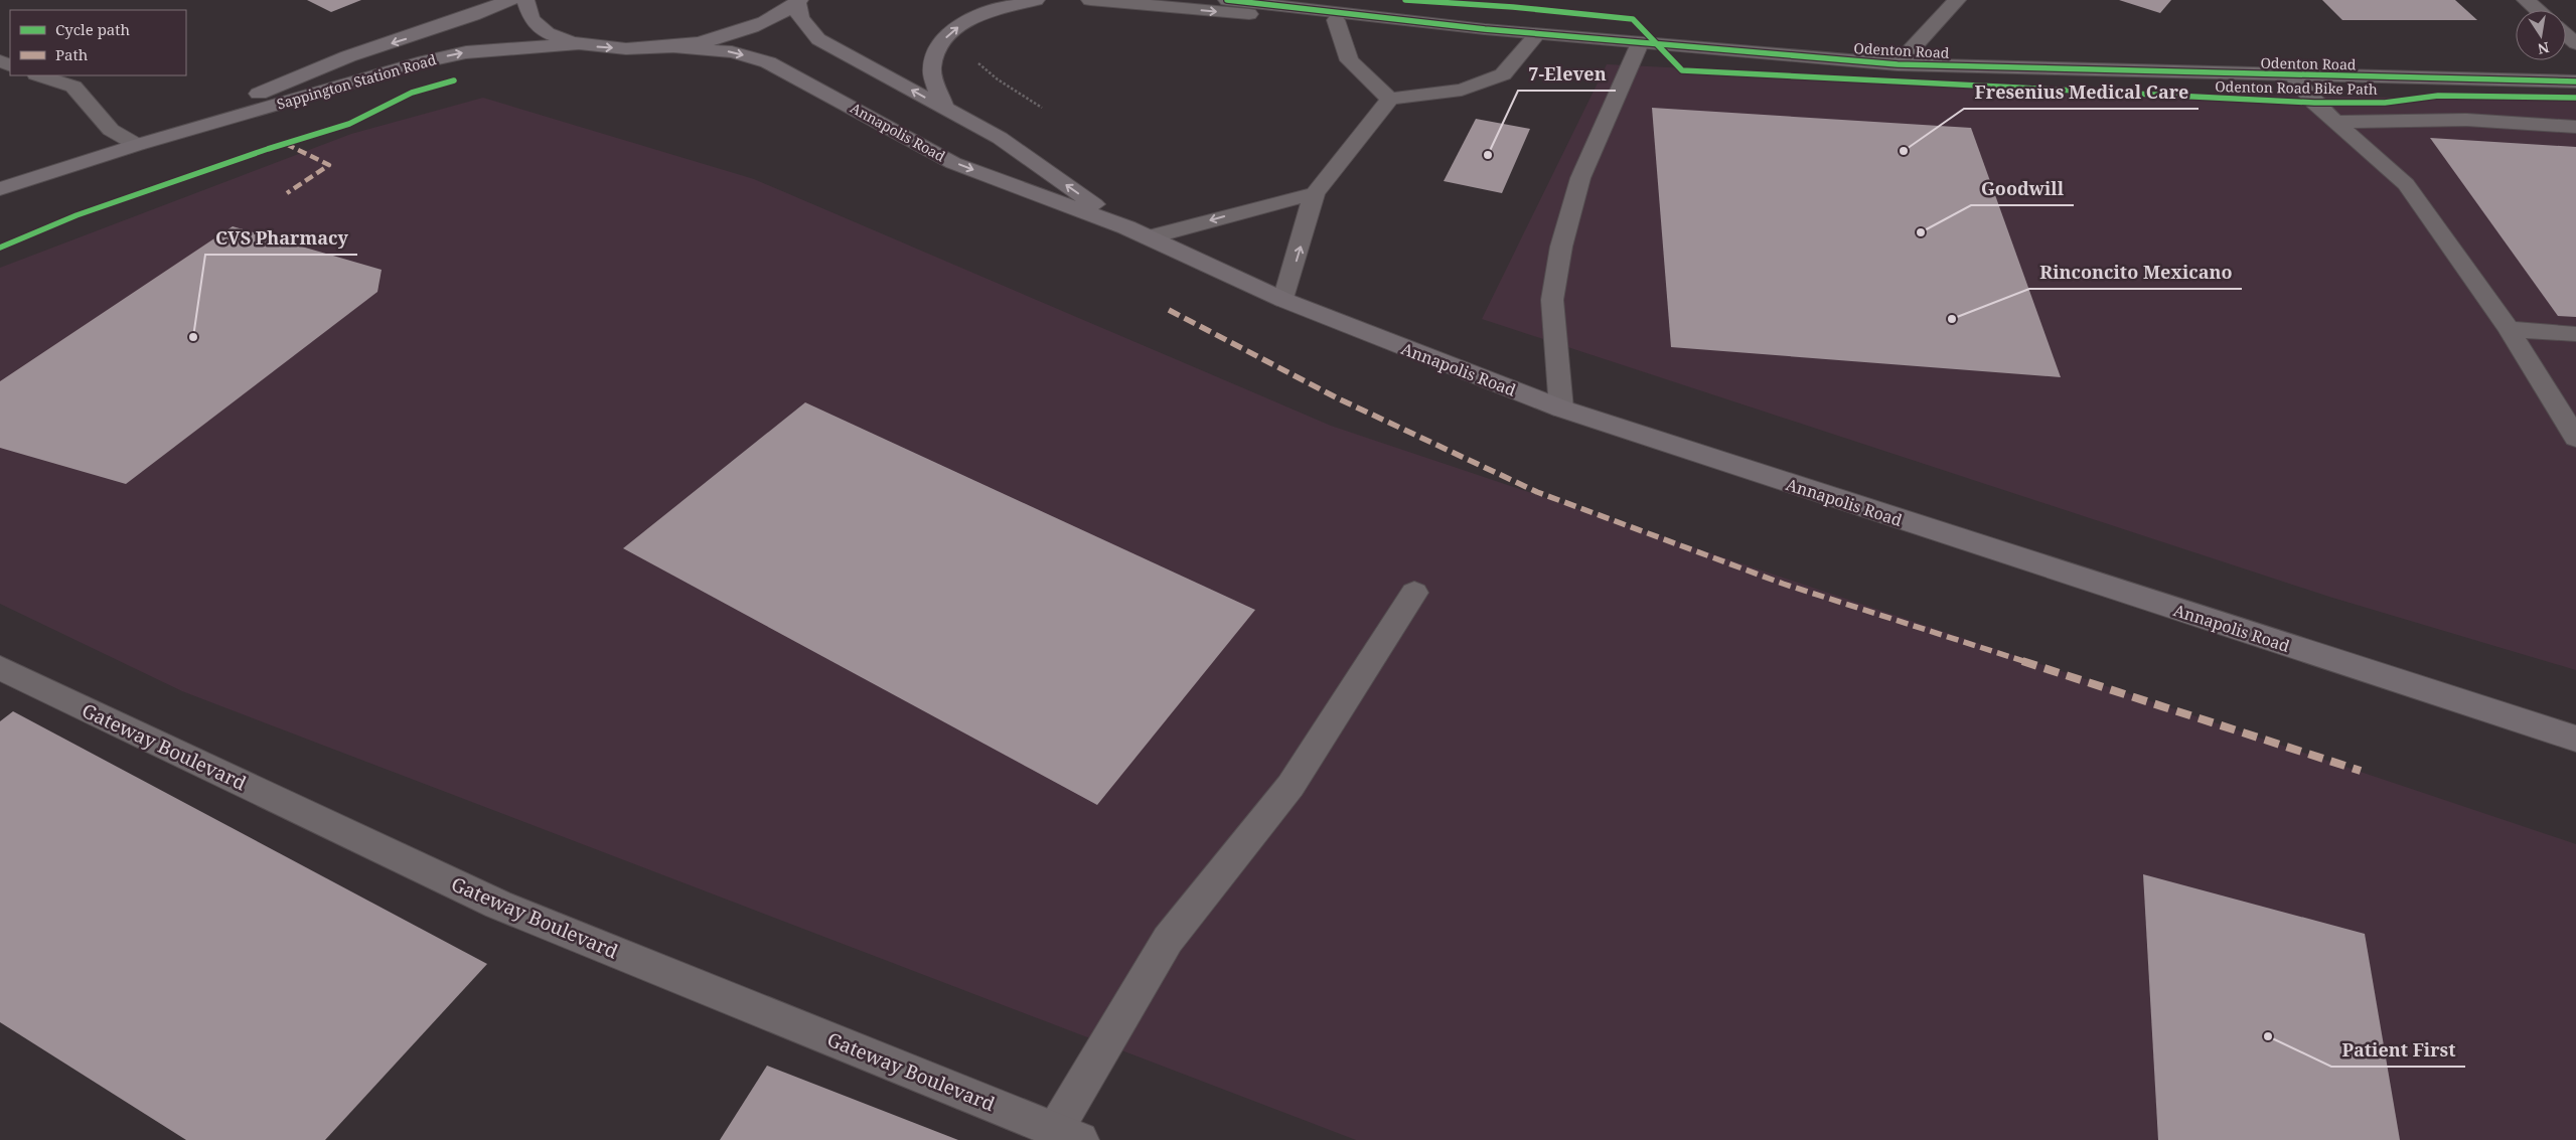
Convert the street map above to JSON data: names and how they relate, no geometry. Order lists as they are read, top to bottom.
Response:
{
  "streets": {
    "main road": ["Sappington Station Road", "Annapolis Road"],
    "street": ["Odenton Road", "Gateway Boulevard"],
    "cycle path": ["Odenton Road Bike Path"]
  },
  "places": [
    "Fresenius Medical Care",
    "7-Eleven",
    "Goodwill",
    "Rinconcito Mexicano",
    "CVS Pharmacy",
    "Patient First"
  ],
  "legend": ["Cycle path", "Path"],
  "north": "bottom"
}
